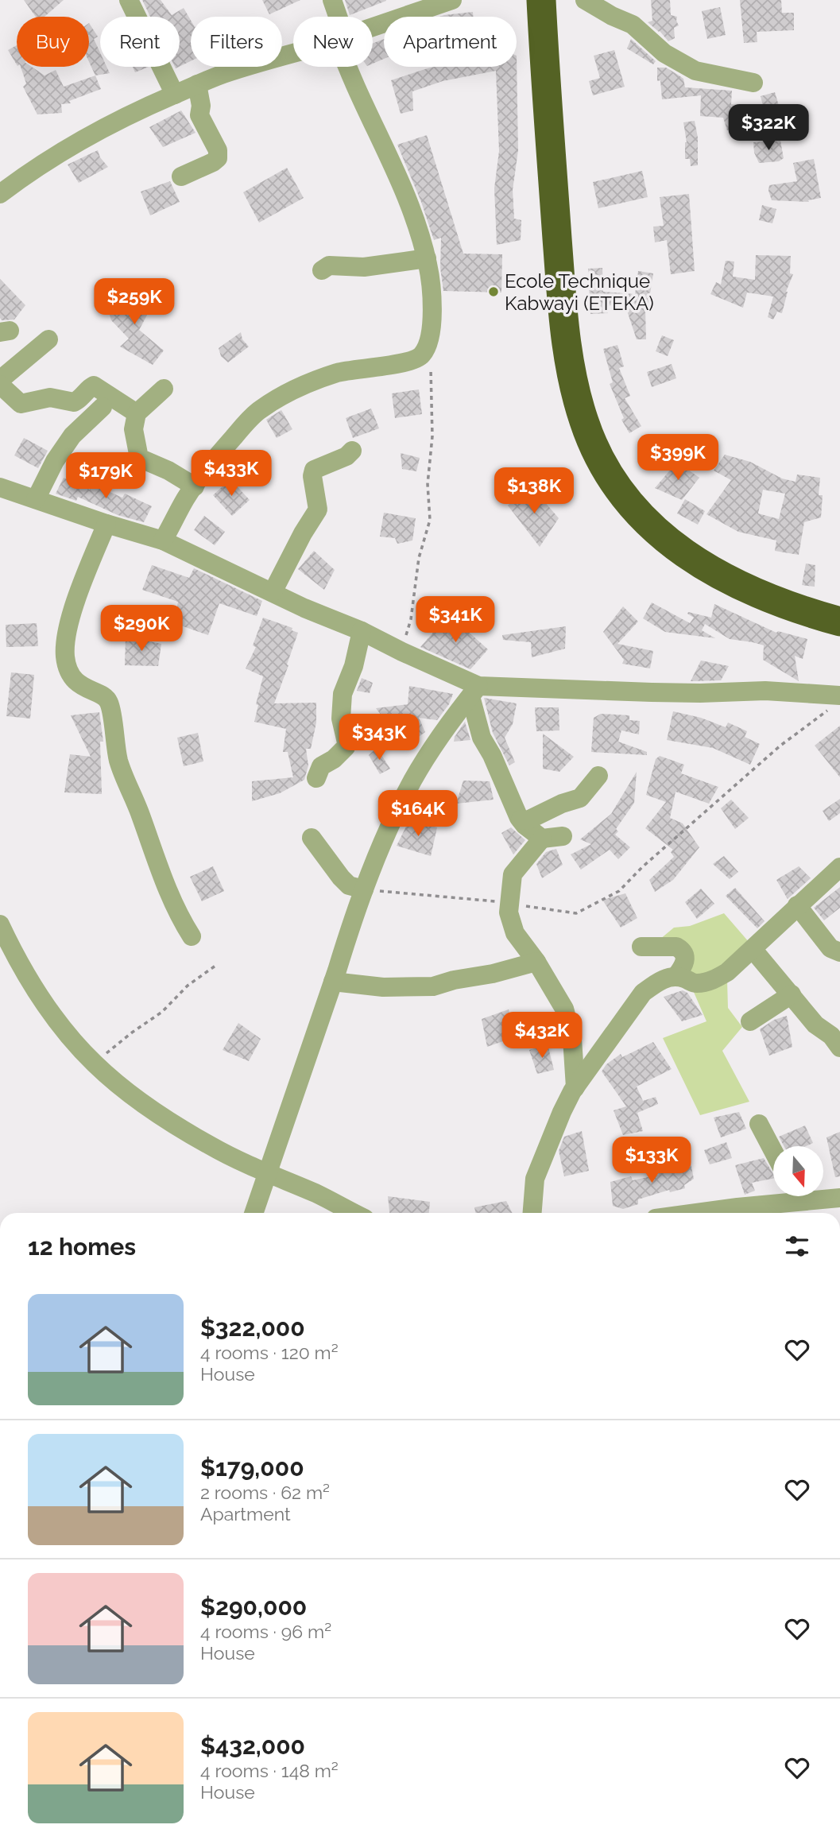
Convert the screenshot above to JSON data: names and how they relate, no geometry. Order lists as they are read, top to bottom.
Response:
{
  "places": ["Ecole Technique Kabwayi (ETEKA)"],
  "north": "bottom",
  "page": {
    "chip": [
      "Buy",
      "Rent",
      "Filters",
      "New",
      "Apartment"
    ],
    "price": [
      "$322K",
      "$259K",
      "$399K",
      "$433K",
      "$179K",
      "$138K",
      "$341K",
      "$290K",
      "$343K",
      "$164K",
      "$432K",
      "$133K"
    ],
    "heading": "12 homes",
    "list": [
      {
        "name": "$322,000",
        "note": "4 rooms · 120 m² · House"
      },
      {
        "name": "$179,000",
        "note": "2 rooms · 62 m² · Apartment"
      },
      {
        "name": "$290,000",
        "note": "4 rooms · 96 m² · House"
      },
      {
        "name": "$432,000",
        "note": "4 rooms · 148 m² · House"
      }
    ]
  }
}
